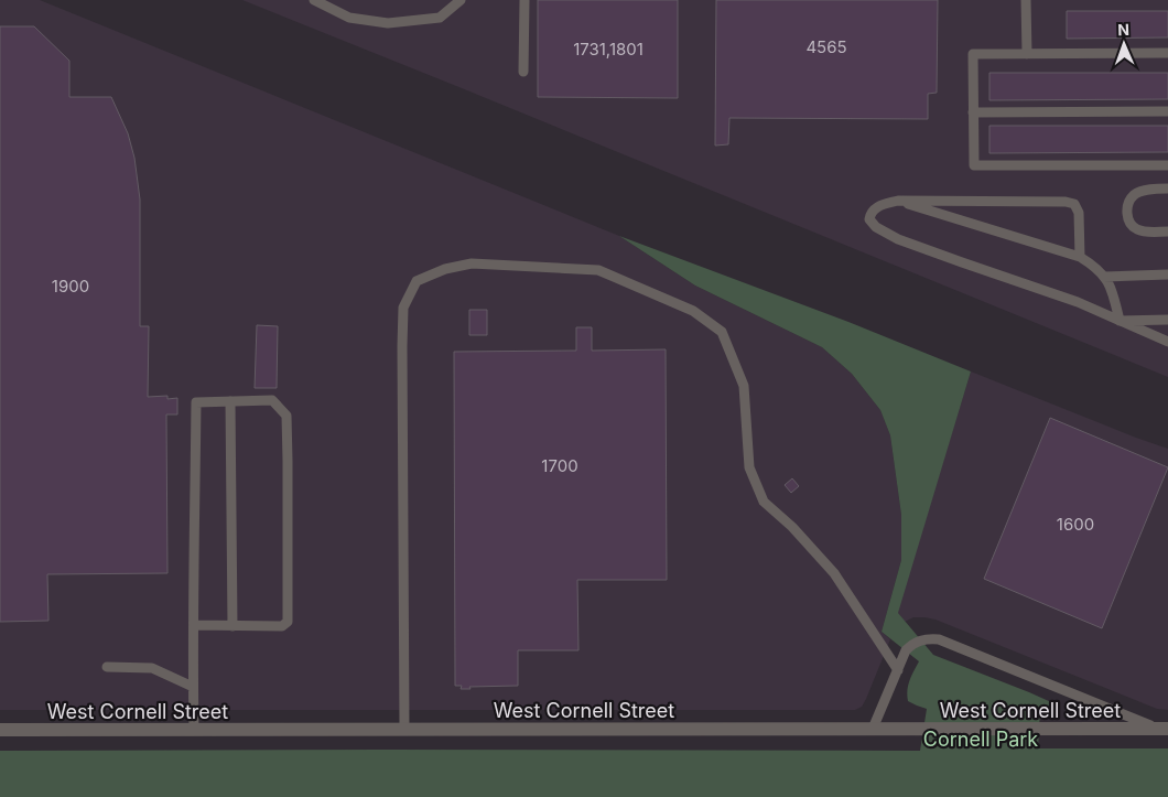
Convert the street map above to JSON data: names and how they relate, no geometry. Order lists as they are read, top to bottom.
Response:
{
  "streets": {
    "street": ["West Cornell Street"]
  },
  "parks": ["Cornell Park"],
  "house_numbers": [
    "4565",
    "1731,1801",
    "1900",
    "1700",
    "1600"
  ],
  "north": "top"
}
